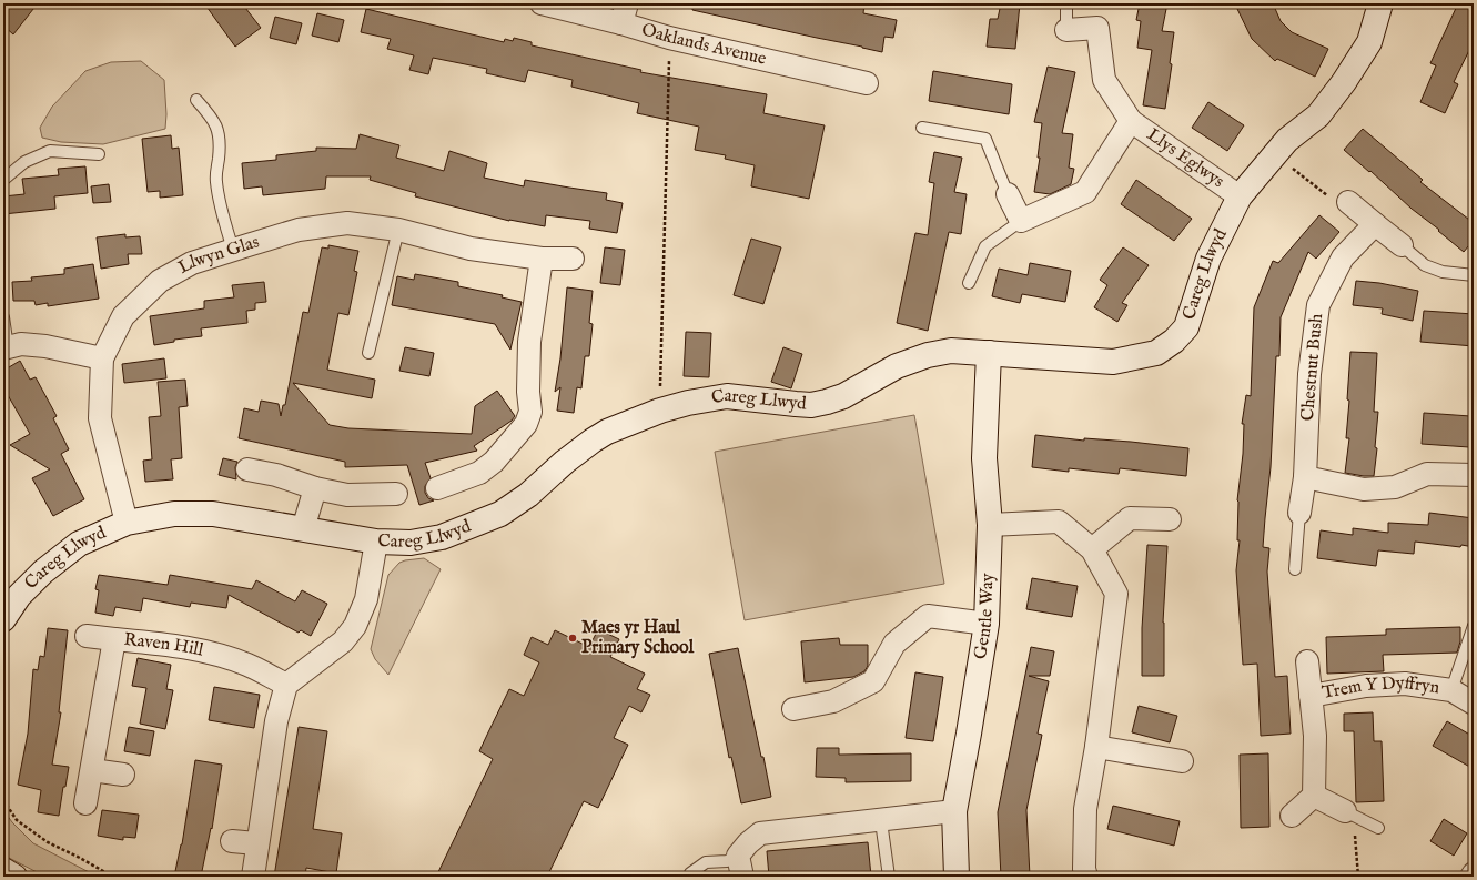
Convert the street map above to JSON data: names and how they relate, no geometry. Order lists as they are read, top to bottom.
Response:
{
  "streets": {
    "street": [
      "Oaklands Avenue",
      "Llys Eglwys",
      "Llwyn Glas",
      "Careg Llwyd",
      "Chestnut Bush",
      "Gentle Way",
      "Raven Hill",
      "Trem Y Dyffryn"
    ]
  },
  "crossings": [
    ["Llys Eglwys", "Careg Llwyd"],
    ["Llwyn Glas", "Careg Llwyd"],
    ["Careg Llwyd", "Gentle Way"]
  ],
  "places": ["Maes yr Haul Primary School"]
}
